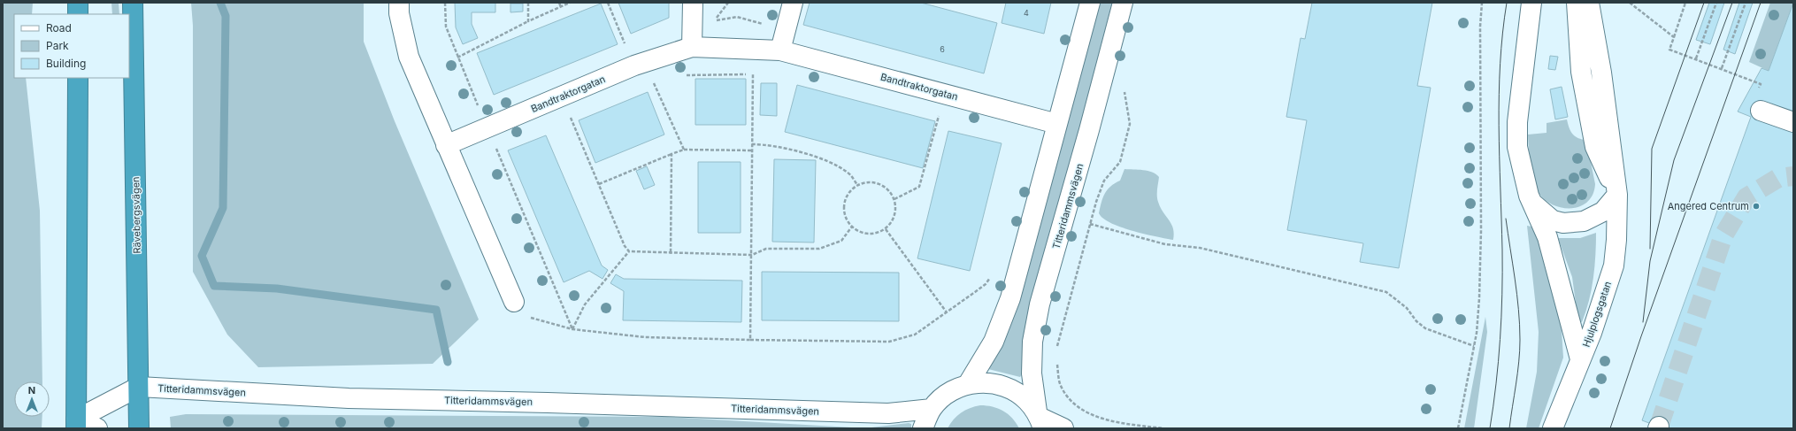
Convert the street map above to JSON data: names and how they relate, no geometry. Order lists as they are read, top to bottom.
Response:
{
  "streets": {
    "highway": ["Rävebergsvägen"],
    "street": ["Bandtraktorgatan", "Titteridammsvägen", "Hjulplogsgatan"]
  },
  "crossings": [
    ["Titteridammsvägen", "Rävebergsvägen"]
  ],
  "places": ["Angered Centrum"],
  "house_numbers": ["4", "6"],
  "legend": ["Road", "Park", "Building"],
  "north": "top"
}
